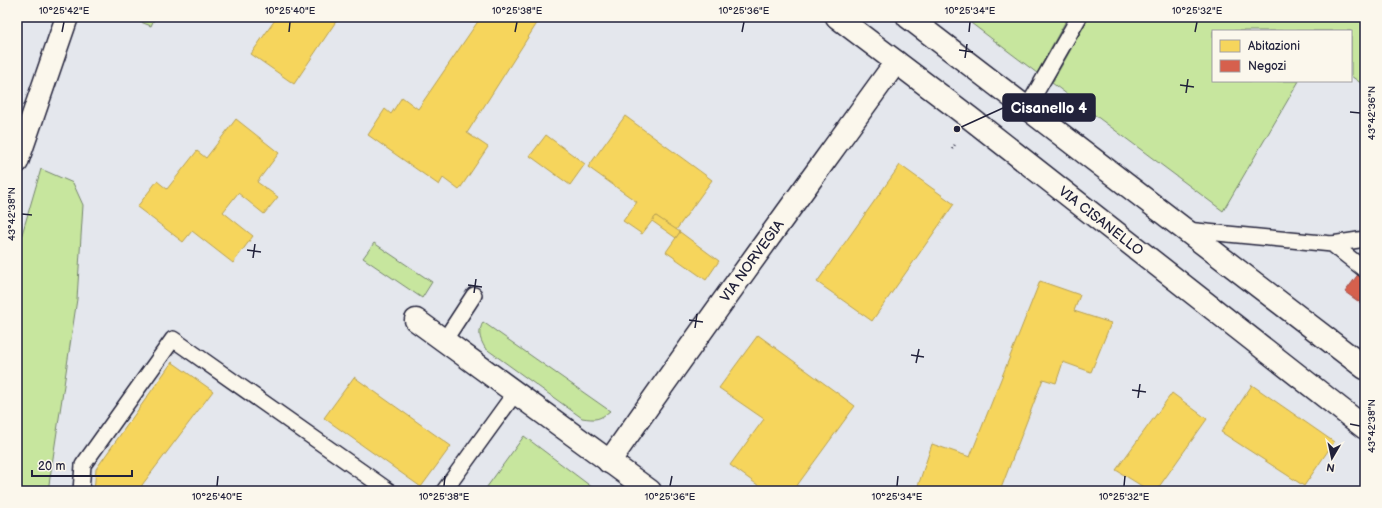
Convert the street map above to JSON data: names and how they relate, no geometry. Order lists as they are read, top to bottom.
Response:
{
  "streets": {
    "main road": ["VIA CISANELLO", "VIA NORVEGIA"]
  },
  "crossings": [
    ["VIA CISANELLO", "VIA NORVEGIA"]
  ],
  "places": ["Cisanello 4"],
  "legend": ["Abitazioni", "Negozi"],
  "scale_bar": "20 m",
  "north": "bottom",
  "coordinates": [
    "10°25'42\"E",
    "10°25'40\"E",
    "10°25'38\"E",
    "10°25'36\"E",
    "10°25'34\"E",
    "10°25'32\"E",
    "43°42'36\"N",
    "43°42'38\"N"
  ]
}
